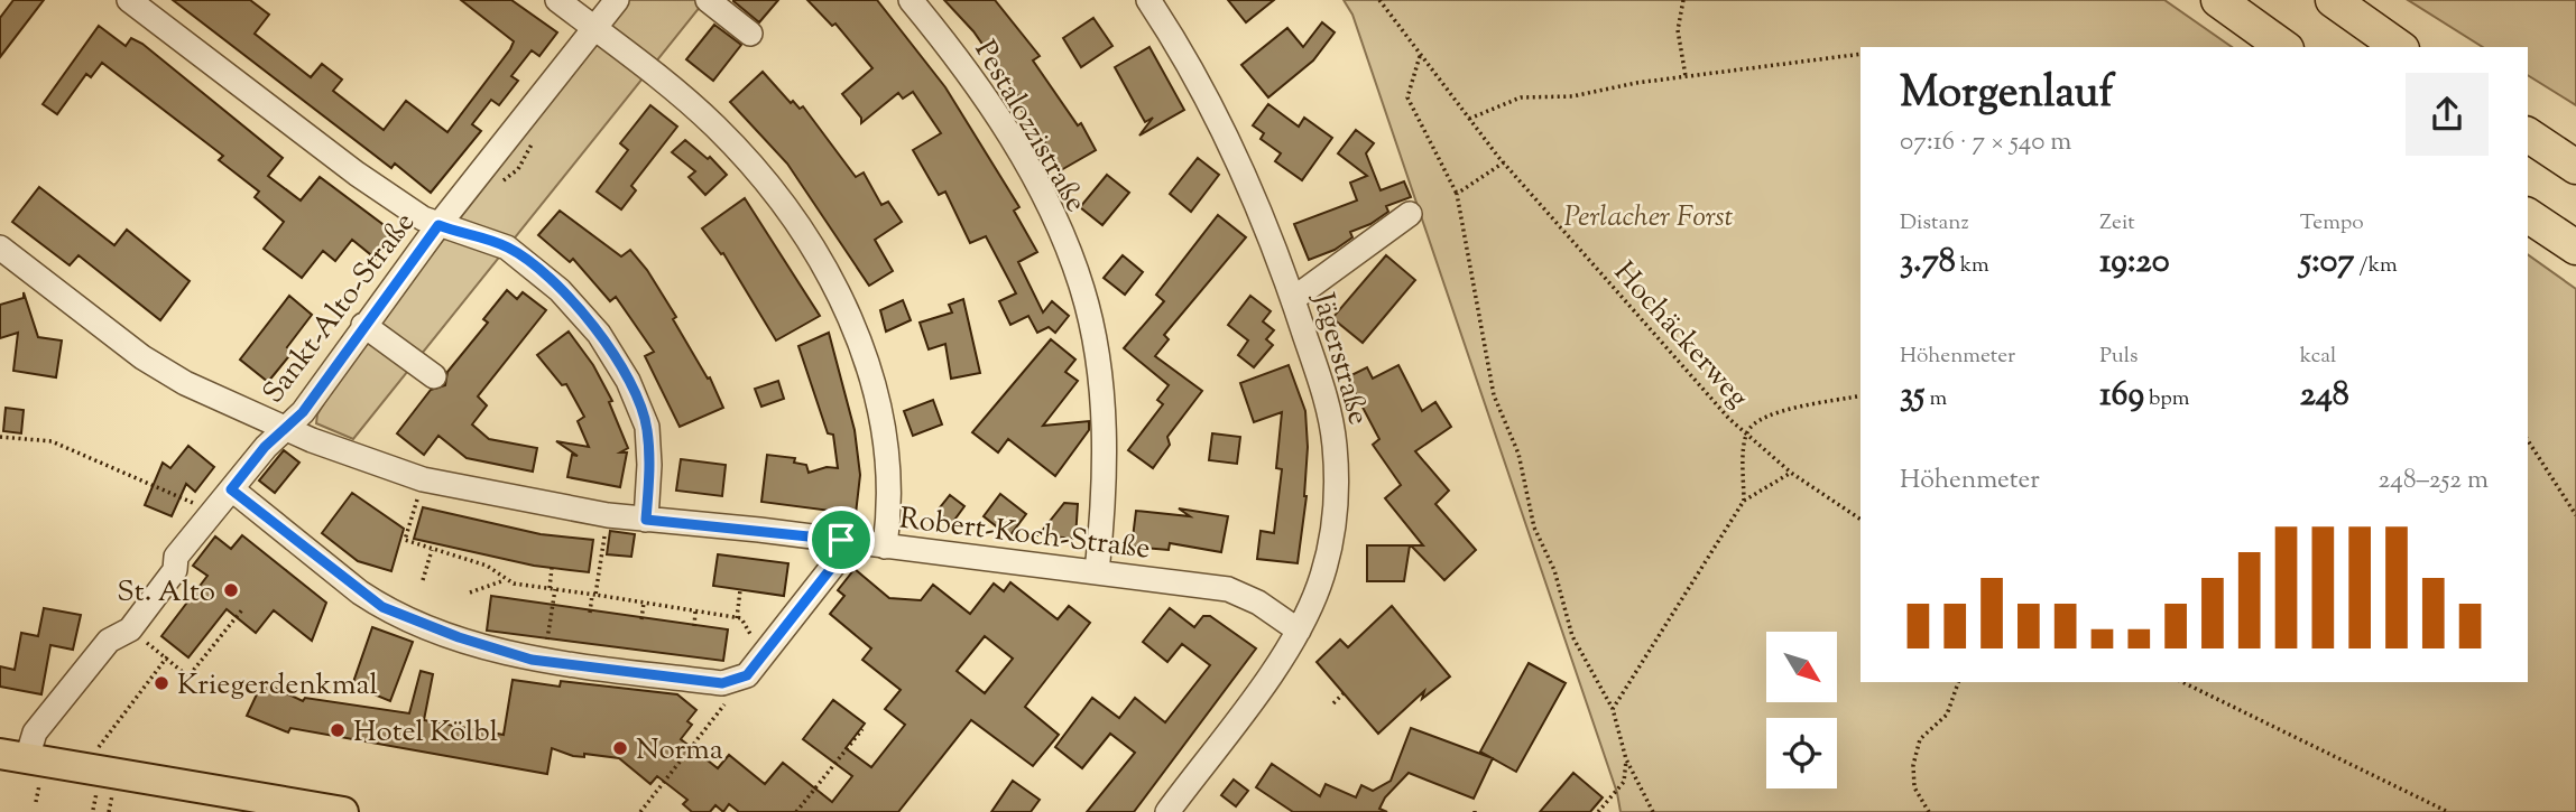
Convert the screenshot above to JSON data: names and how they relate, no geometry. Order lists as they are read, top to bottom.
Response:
{
  "streets": {
    "street": [
      "Pestalozzistraße",
      "Sankt-Alto-Straße",
      "Jägerstraße",
      "Robert-Koch-Straße"
    ],
    "path": ["Hochäckerweg"]
  },
  "crossings": [
    ["Pestalozzistraße", "Robert-Koch-Straße"],
    ["Sankt-Alto-Straße", "Robert-Koch-Straße"],
    ["Jägerstraße", "Robert-Koch-Straße"]
  ],
  "parks": ["Perlacher Forst"],
  "places": [
    "St. Alto",
    "Kriegerdenkmal",
    "Hotel Kölbl",
    "Norma"
  ],
  "north": "bottom right",
  "page": {
    "heading": ["Morgenlauf", "07:16 · 7 × 540 m"],
    "stats": [
      ["Distanz", "3.78 km"],
      ["Zeit", "19:20"],
      ["Tempo", "5:07 /km"],
      ["Höhenmeter", "35 m"],
      ["Puls", "169 bpm"],
      ["kcal", "248"]
    ],
    "chart": ["Höhenmeter", "248–252 m"]
  }
}
